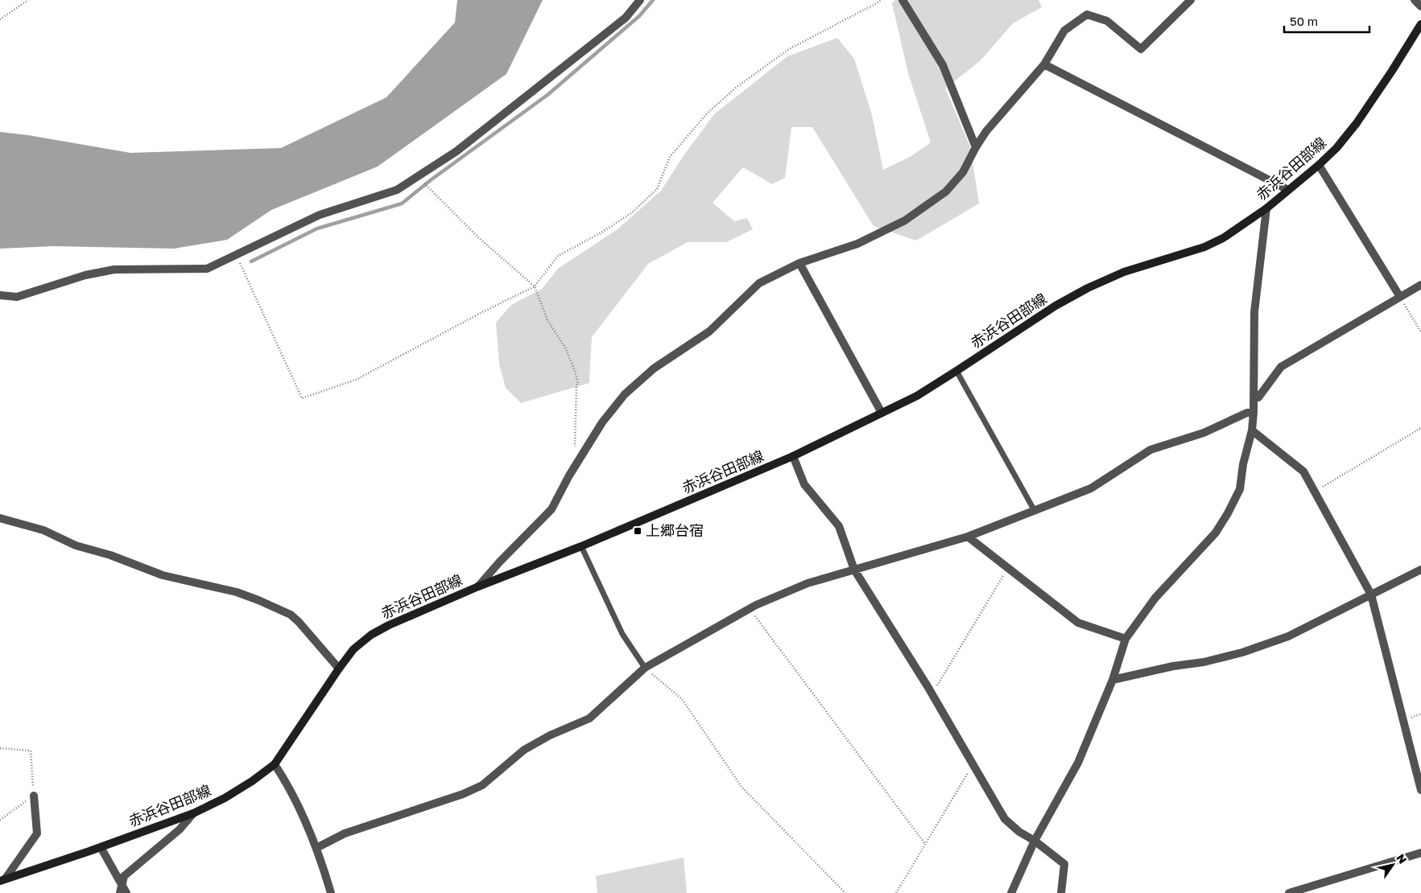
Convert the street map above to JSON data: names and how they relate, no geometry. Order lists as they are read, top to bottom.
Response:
{
  "streets": {
    "main road": ["赤浜谷田部線"]
  },
  "places": {
    "transit": ["上郷台宿"]
  },
  "scale_bar": "50 m",
  "north": "top right"
}
